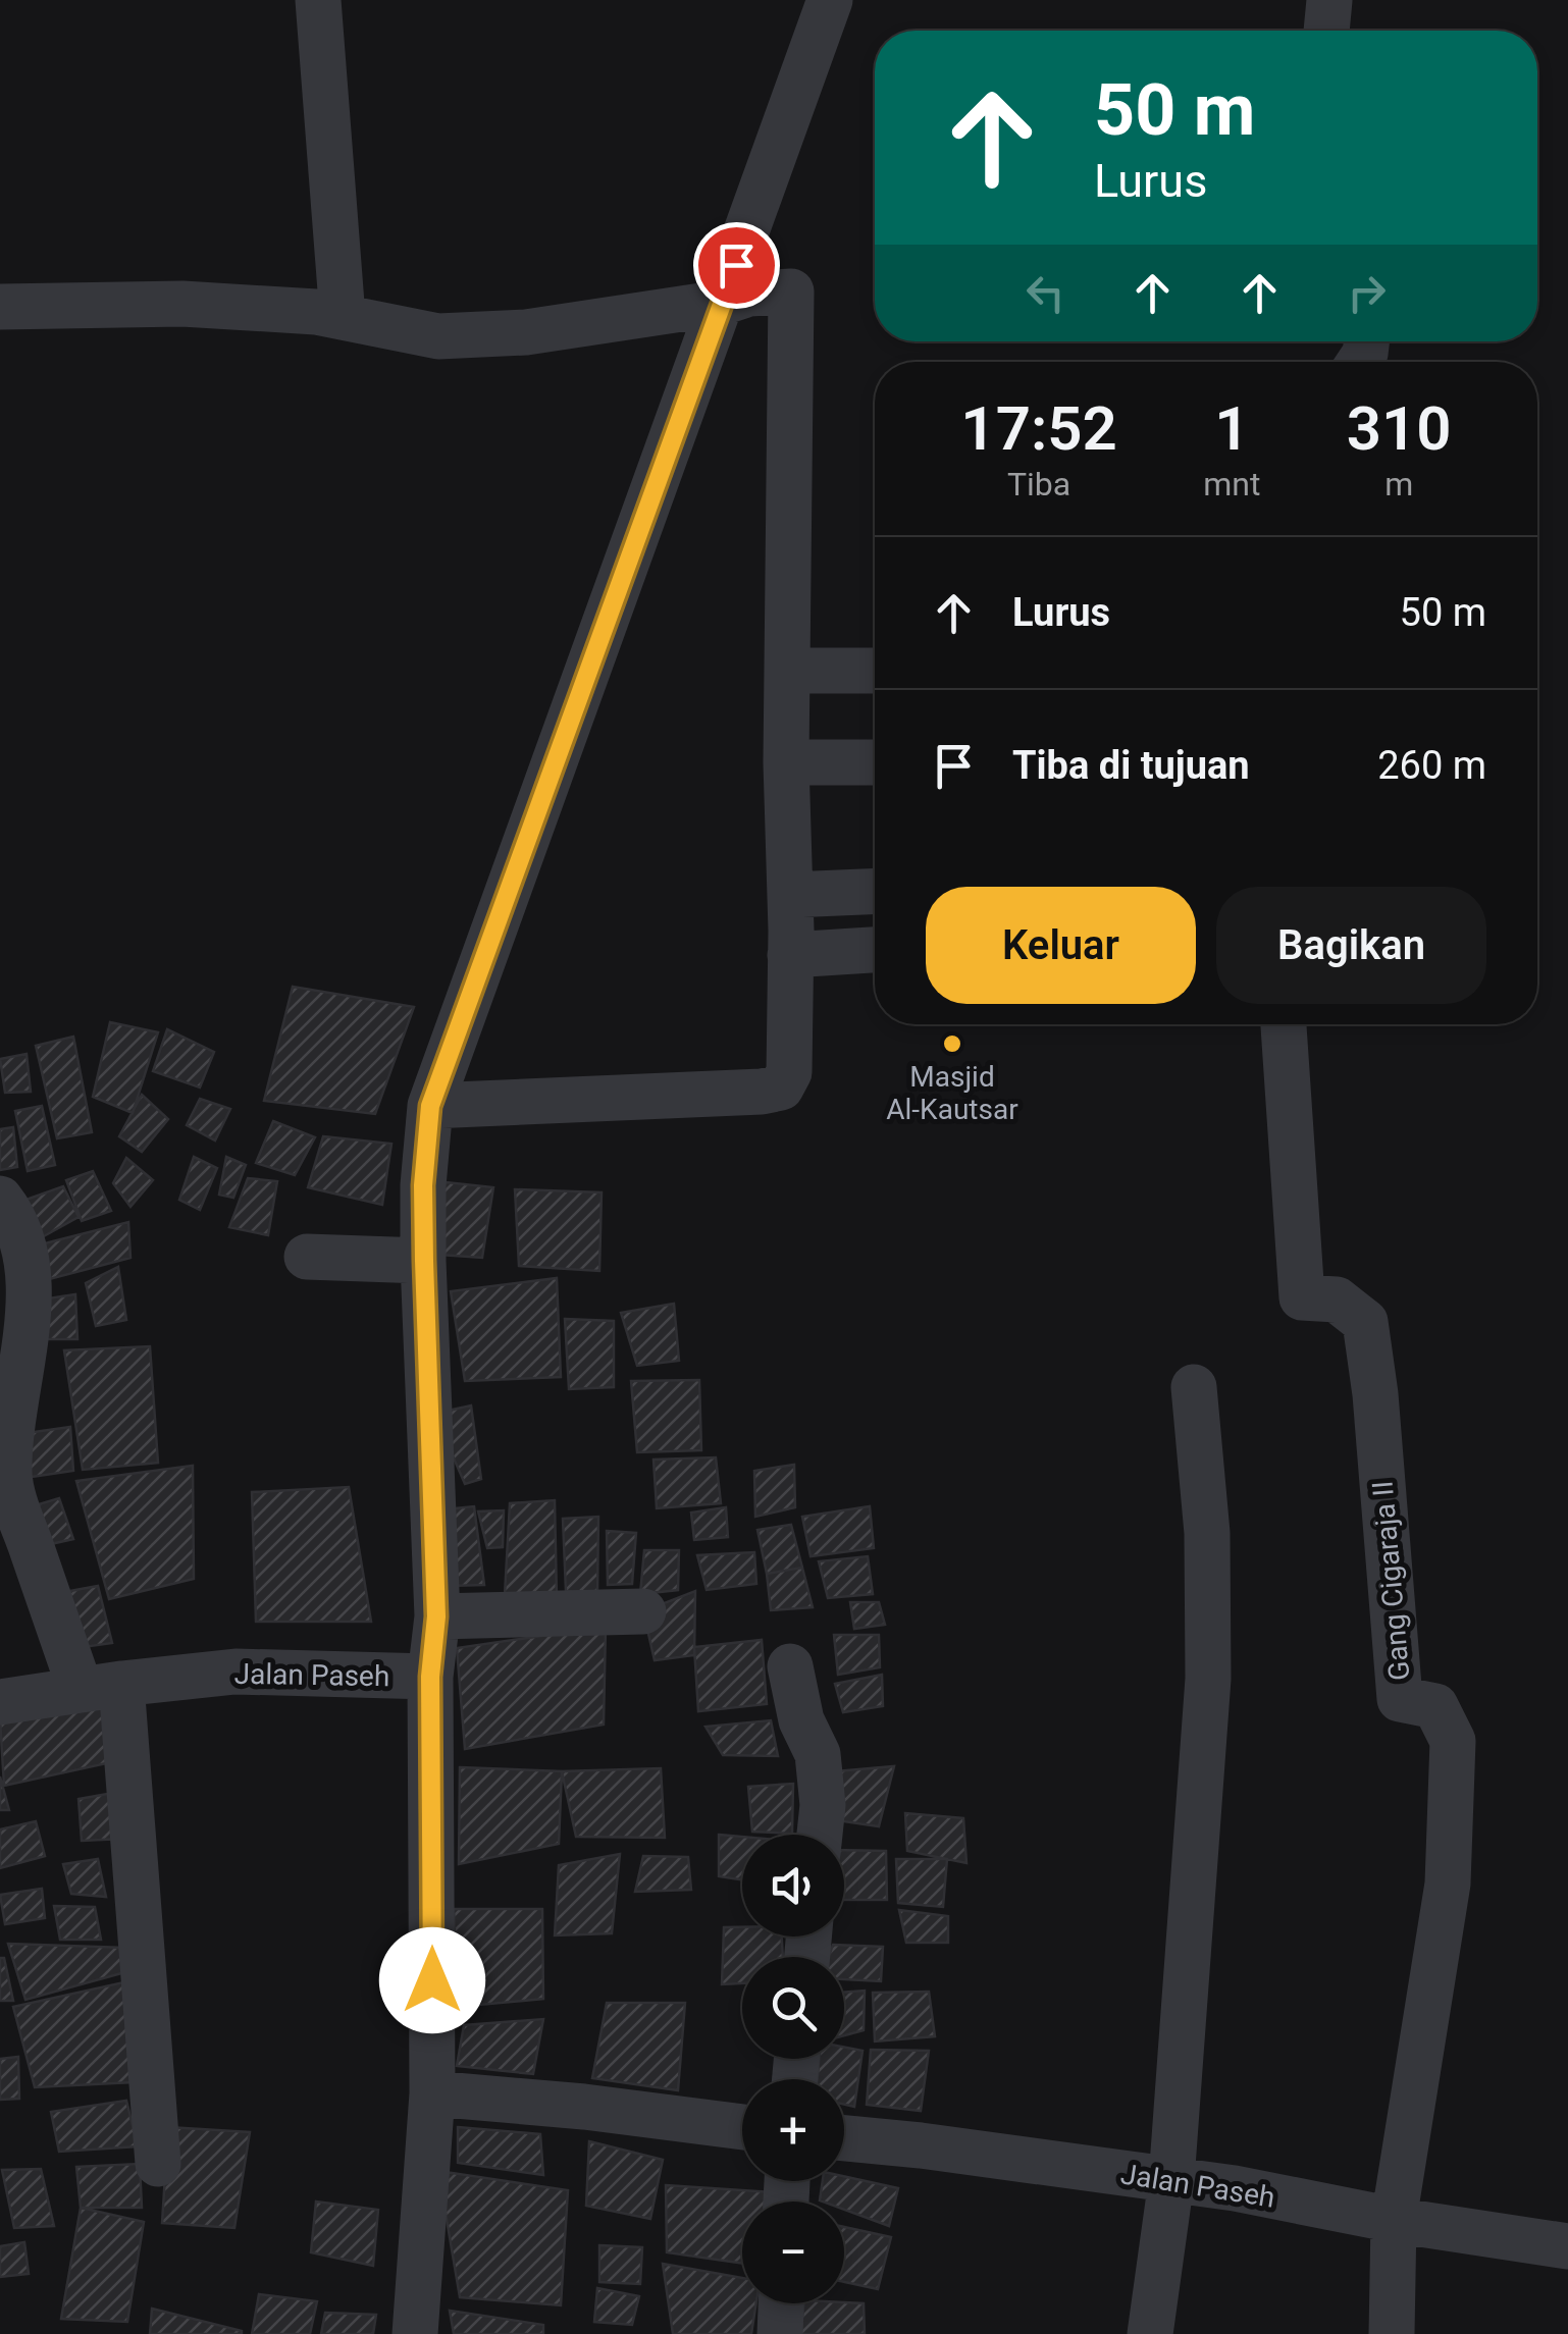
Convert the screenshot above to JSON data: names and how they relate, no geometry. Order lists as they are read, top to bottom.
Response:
{
  "streets": {
    "street": ["Gang Cigaraja II", "Jalan Paseh"]
  },
  "crossings": [
    ["Gang Cigaraja II", "Jalan Paseh"]
  ],
  "places": ["Masjid Al-Kautsar"],
  "page": {
    "turn": ["50 m", "Lurus"],
    "eta": [
      "17:52",
      "Tiba",
      "1",
      "mnt",
      "310",
      "m"
    ],
    "list": [
      {
        "name": "Lurus",
        "value": "50 m"
      },
      {
        "name": "Tiba di tujuan",
        "value": "260 m"
      }
    ],
    "buttons": ["Keluar", "Bagikan"],
    "map_buttons": ["+", "−"]
  }
}
